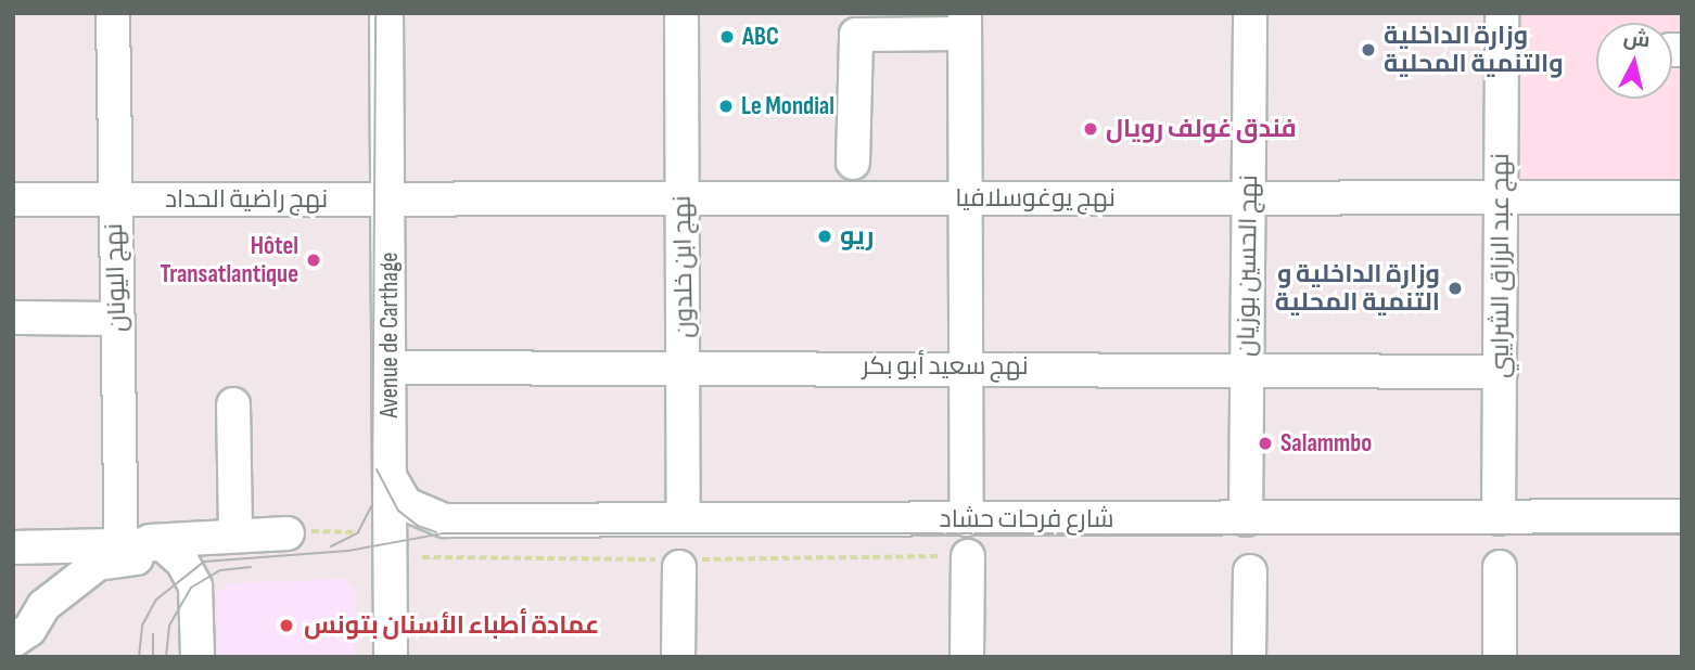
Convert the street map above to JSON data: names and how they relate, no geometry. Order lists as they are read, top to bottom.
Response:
{
  "streets": {
    "street": [
      "نهج يوغوسلافيا",
      "نهج راضية الحداد",
      "نهج الحسين بوزيان",
      "نهج عبد الرزاق الشرايبي",
      "نهج ابن خلدون",
      "نهج اليونان",
      "Avenue de Carthage",
      "نهج سعيد أبو بكر",
      "شارع فرحات حشاد"
    ]
  },
  "crossings": [
    ["نهج يوغوسلافيا", "نهج راضية الحداد"],
    ["نهج يوغوسلافيا", "نهج الحسين بوزيان"],
    ["نهج يوغوسلافيا", "نهج عبد الرزاق الشرايبي"],
    ["نهج يوغوسلافيا", "نهج ابن خلدون"],
    ["نهج يوغوسلافيا", "Avenue de Carthage"],
    ["نهج راضية الحداد", "نهج اليونان"],
    ["نهج راضية الحداد", "Avenue de Carthage"],
    ["نهج الحسين بوزيان", "نهج سعيد أبو بكر"],
    ["نهج الحسين بوزيان", "شارع فرحات حشاد"],
    ["نهج عبد الرزاق الشرايبي", "نهج سعيد أبو بكر"],
    ["نهج عبد الرزاق الشرايبي", "شارع فرحات حشاد"],
    ["نهج ابن خلدون", "نهج سعيد أبو بكر"],
    ["نهج ابن خلدون", "شارع فرحات حشاد"],
    ["Avenue de Carthage", "نهج سعيد أبو بكر"],
    ["Avenue de Carthage", "شارع فرحات حشاد"]
  ],
  "places": [
    "ABC",
    "وزارة الداخلية والتنمية المحلية",
    "Le Mondial",
    "فندق غولف رويال",
    "ريو",
    "Hôtel Transatlantique",
    "وزارة الداخلية و التنمية المحلية",
    "Salammbo",
    "عمادة أطباء الأسنان بتونس"
  ],
  "north": "top"
}
